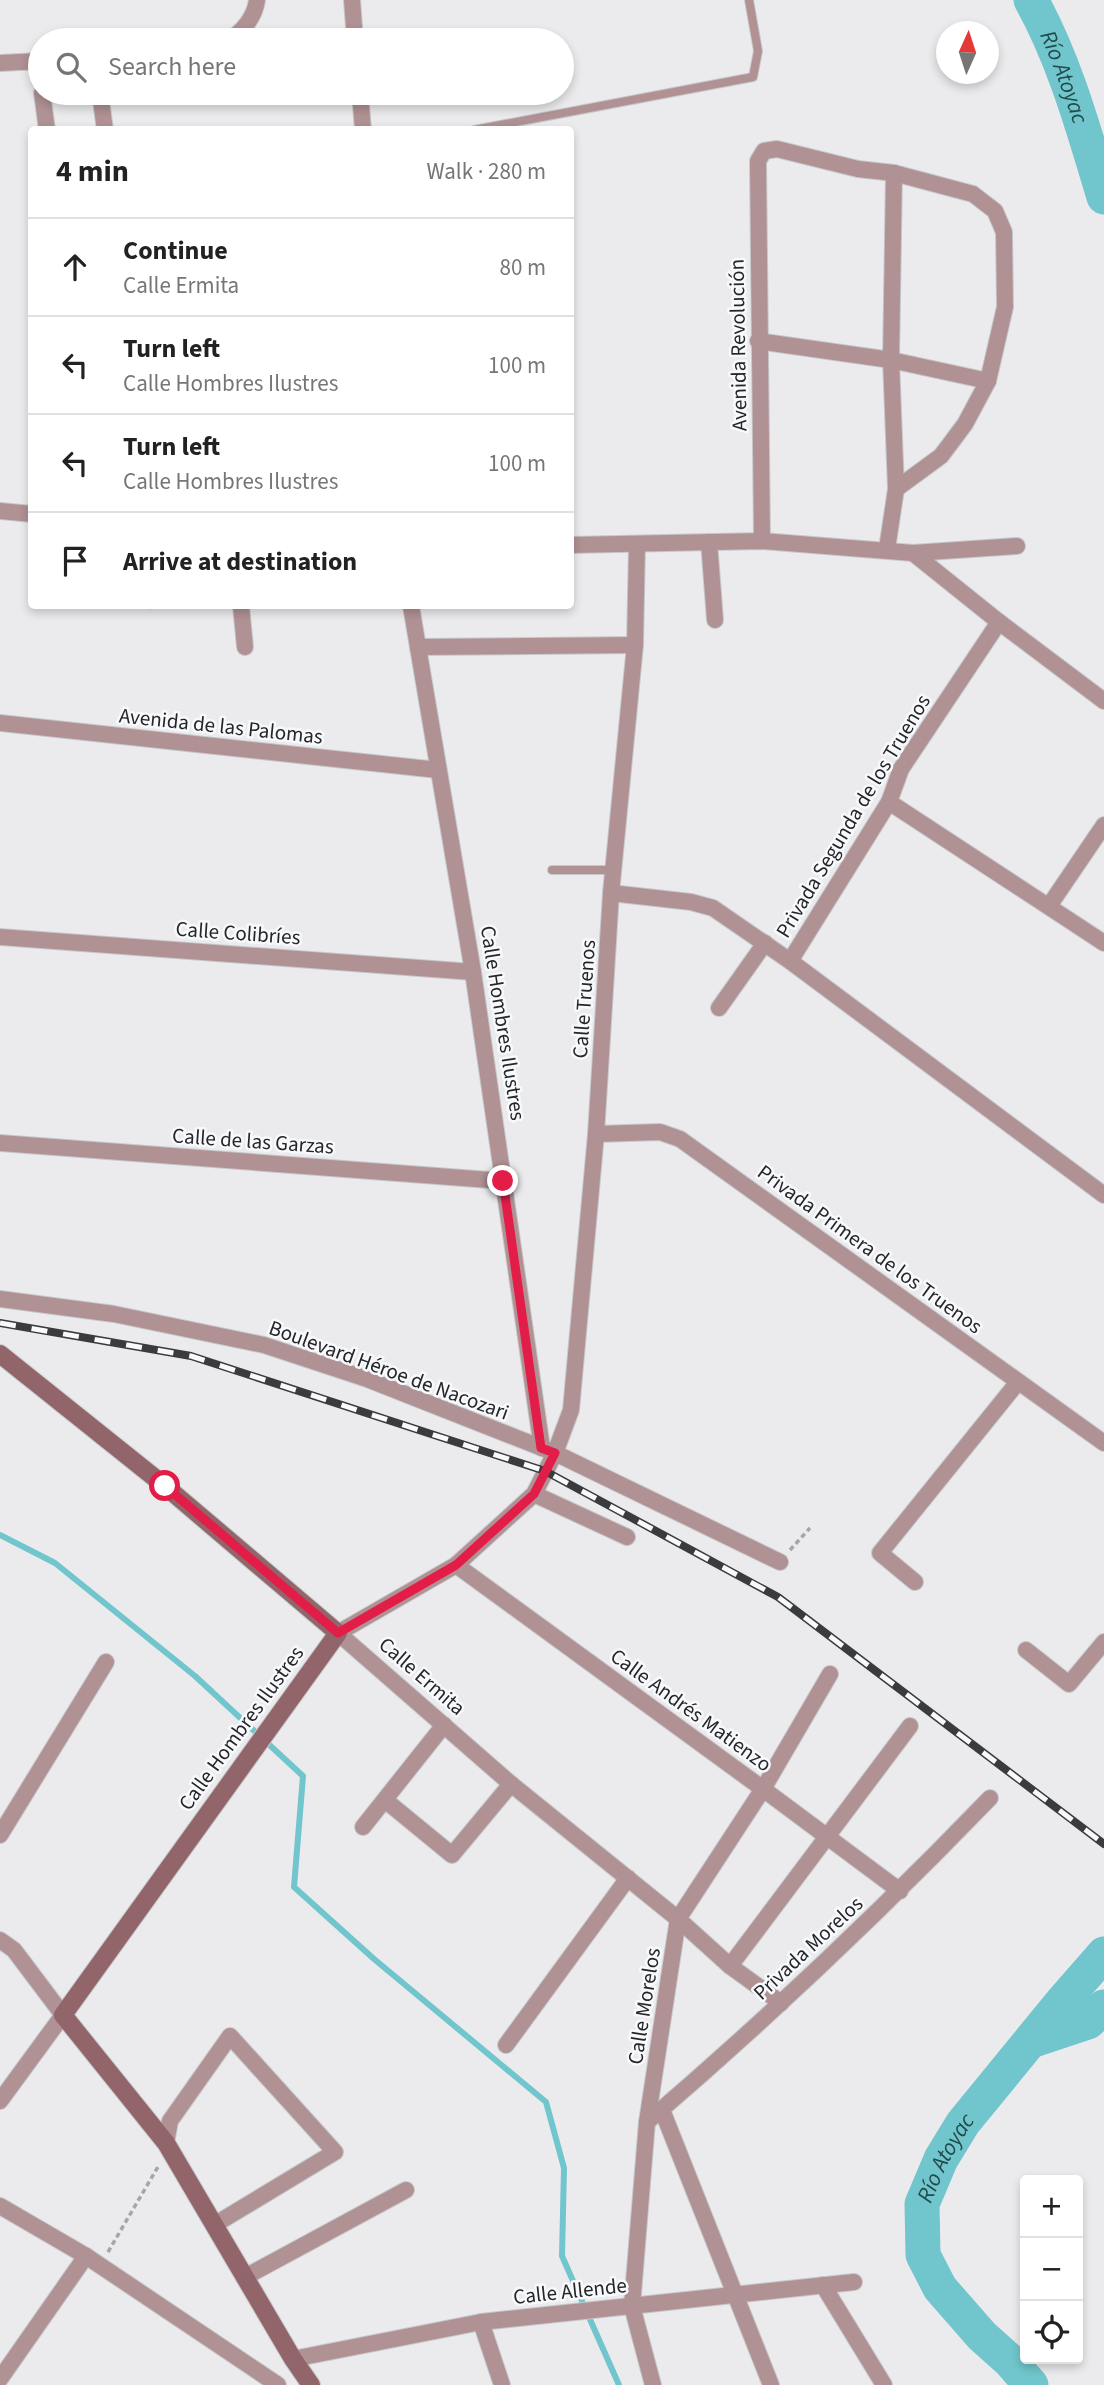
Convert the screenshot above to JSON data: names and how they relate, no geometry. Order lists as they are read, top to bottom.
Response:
{
  "streets": {
    "street": [
      "Avenida Revolución",
      "Avenida de las Palomas",
      "Privada Segunda de los Truenos",
      "Calle Colibríes",
      "Calle Truenos",
      "Calle Hombres Ilustres",
      "Calle de las Garzas",
      "Privada Primera de los Truenos",
      "Boulevard Héroe de Nacozari",
      "Calle Ermita",
      "Calle Andrés Matienzo",
      "Privada Morelos",
      "Calle Morelos",
      "Calle Allende"
    ]
  },
  "crossings": [
    ["Avenida de las Palomas", "Calle Hombres Ilustres"],
    ["Privada Segunda de los Truenos", "Calle Truenos"],
    ["Calle Colibríes", "Calle Hombres Ilustres"],
    ["Calle Truenos", "Calle Hombres Ilustres"],
    ["Calle Truenos", "Privada Primera de los Truenos"],
    ["Calle Truenos", "Boulevard Héroe de Nacozari"],
    ["Calle Hombres Ilustres", "Calle de las Garzas"],
    ["Calle Hombres Ilustres", "Boulevard Héroe de Nacozari"],
    ["Calle Hombres Ilustres", "Calle Ermita"],
    ["Calle Hombres Ilustres", "Calle Andrés Matienzo"],
    ["Calle Ermita", "Privada Morelos"],
    ["Calle Ermita", "Calle Morelos"],
    ["Calle Andrés Matienzo", "Privada Morelos"],
    ["Calle Andrés Matienzo", "Calle Morelos"],
    ["Privada Morelos", "Calle Morelos"],
    ["Calle Morelos", "Calle Allende"]
  ],
  "water": ["Río Atoyac"],
  "north": "top",
  "page": {
    "search": "Search here",
    "heading": ["4 min", "Walk · 280 m"],
    "list": [
      ["Continue", "Calle Ermita", "80 m"],
      ["Turn left", "Calle Hombres Ilustres", "100 m"],
      ["Turn left", "Calle Hombres Ilustres", "100 m"],
      "Arrive at destination"
    ],
    "map_buttons": ["+", "−"]
  }
}
